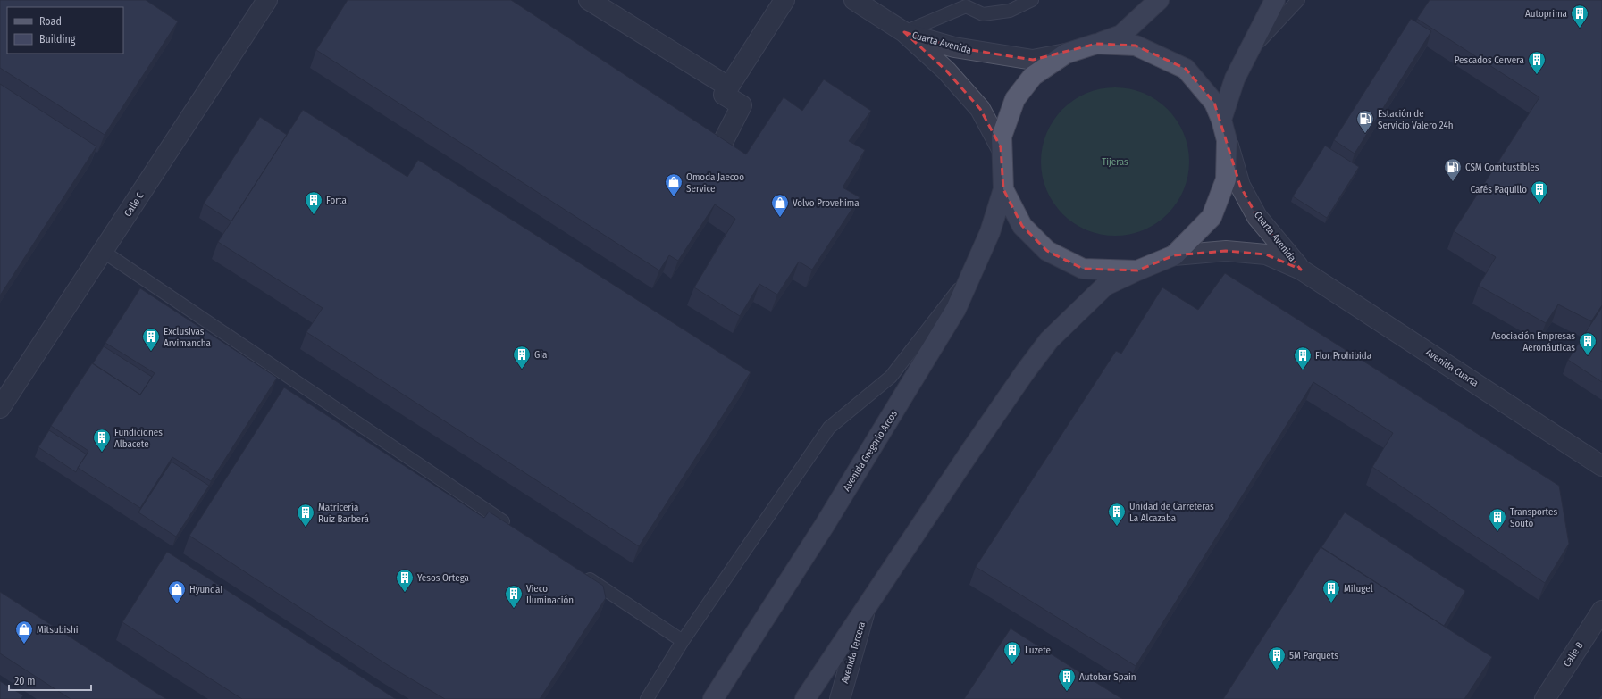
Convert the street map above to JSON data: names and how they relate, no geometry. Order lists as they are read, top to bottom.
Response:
{
  "streets": {
    "main road": ["Avenida Gregorio Arcos"],
    "street": [
      "Cuarta Avenida",
      "Calle C",
      "Avenida Cuarta",
      "Avenida Tercera",
      "Calle B"
    ]
  },
  "crossings": [
    ["Cuarta Avenida", "Avenida Cuarta"]
  ],
  "parks": ["Tijeras"],
  "places": {
    "building": [
      "Autoprima",
      "Pescados Cervera",
      "Cafés Paquillo",
      "Forta",
      "Exclusivas Arvimancha",
      "Asociación Empresas Aeronáuticas",
      "Gia",
      "Flor Prohibida",
      "Fundiciones Albacete",
      "Unidad de Carreteras La Alcazaba",
      "Matricería Ruiz Barberá",
      "Transportes Souto",
      "Yesos Ortega",
      "Milugel",
      "Vieco Iluminación",
      "Luzete",
      "5M Parquets",
      "Autobar Spain"
    ],
    "fuel station": ["Estación de Servicio Valero 24h", "CSM Combustibles"],
    "shop": [
      "Omoda Jaecoo Service",
      "Volvo Provehima",
      "Hyundai",
      "Mitsubishi"
    ]
  },
  "legend": ["Road", "Building"],
  "scale_bar": "20 m"
}
